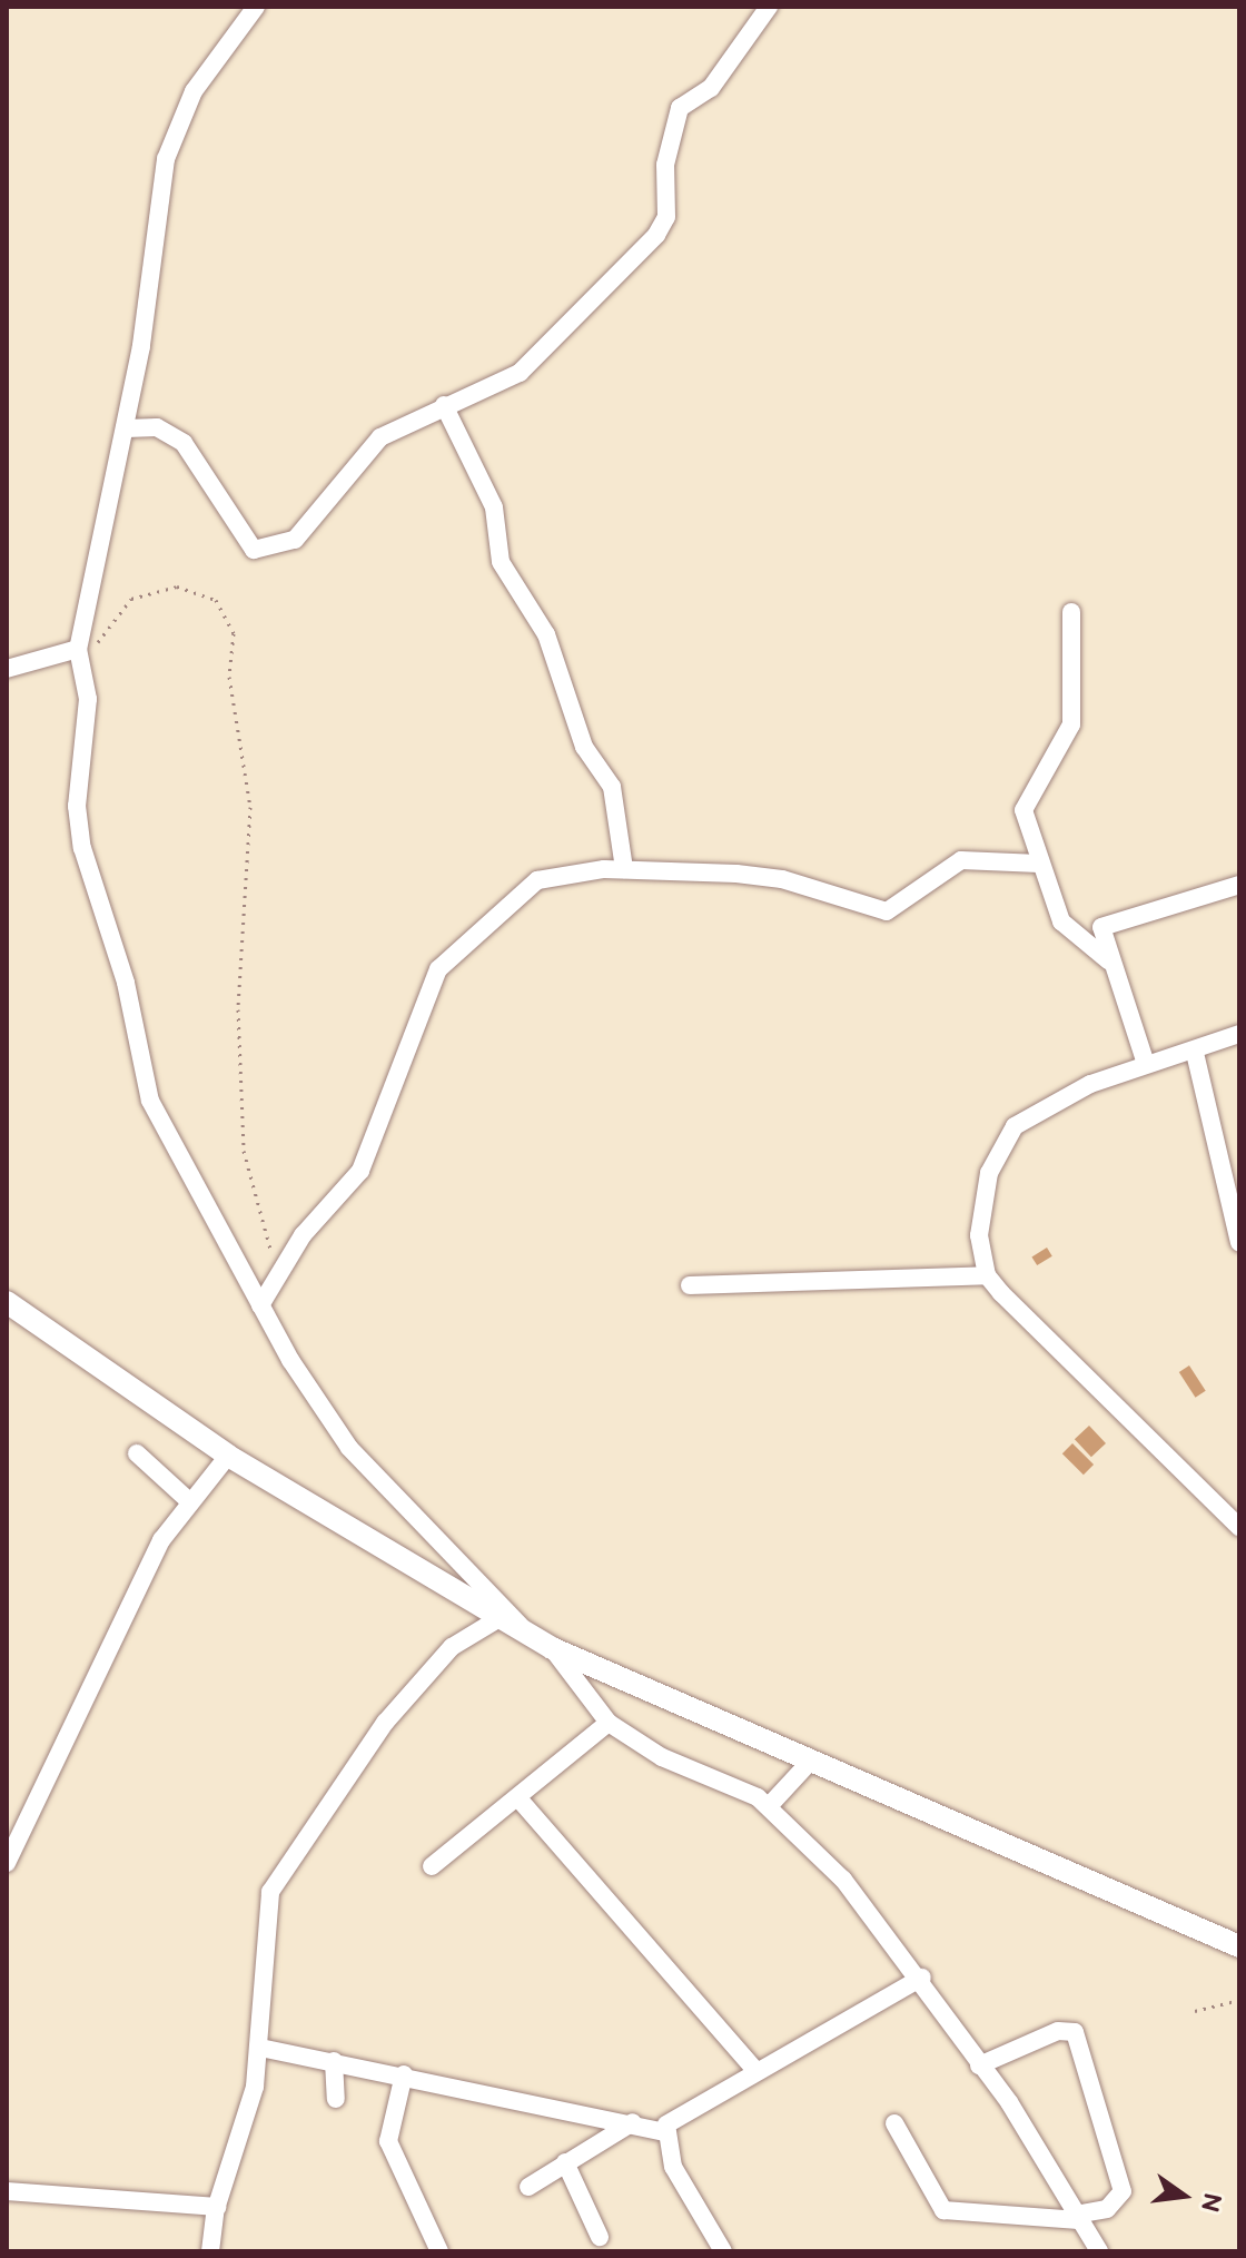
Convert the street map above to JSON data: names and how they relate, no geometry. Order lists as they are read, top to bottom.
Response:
{
  "north": "right"
}
